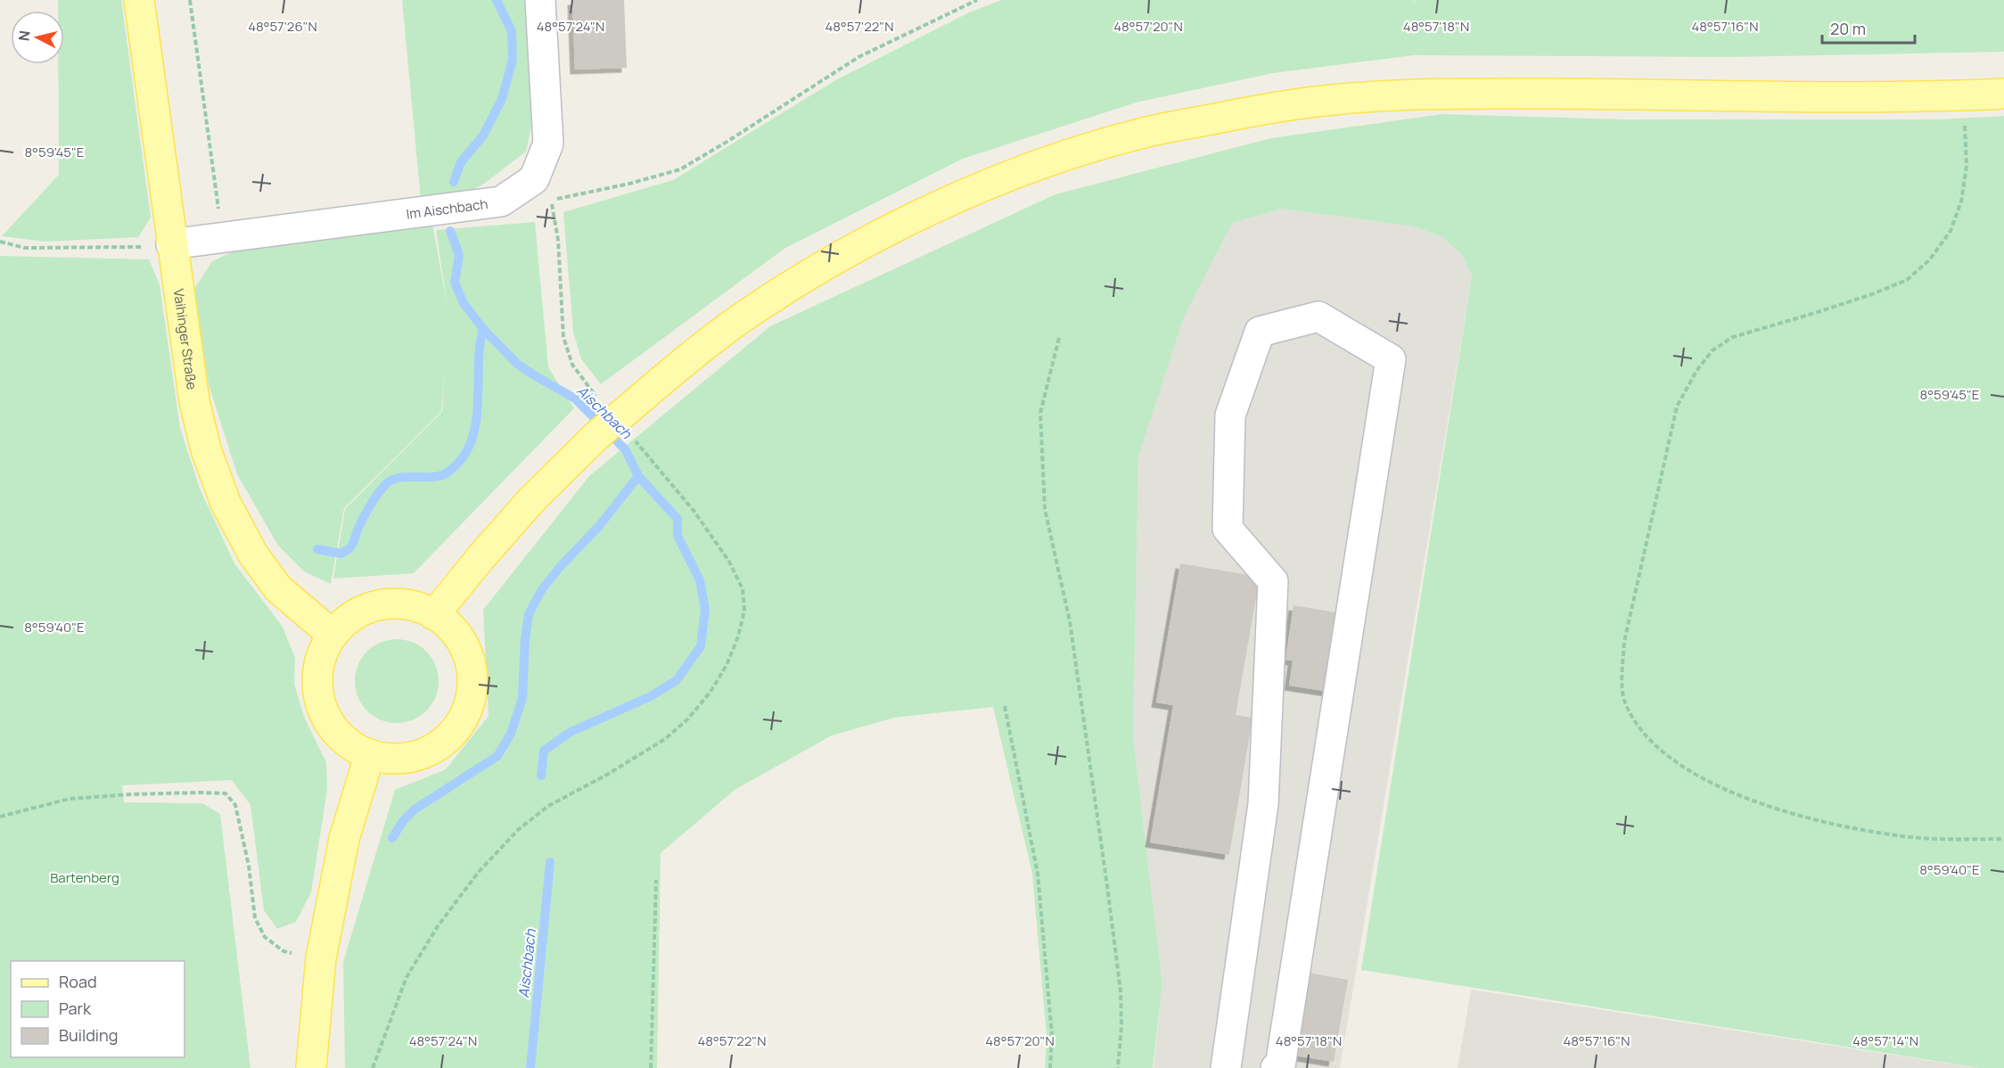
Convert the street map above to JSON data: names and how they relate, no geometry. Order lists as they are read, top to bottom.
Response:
{
  "streets": {
    "main road": ["Vaihinger Straße"],
    "lane": ["Im Aischbach"]
  },
  "crossings": [
    ["Im Aischbach", "Vaihinger Straße"]
  ],
  "water": ["Aischbach"],
  "parks": ["Bartenberg"],
  "legend": ["Road", "Park", "Building"],
  "scale_bar": "20 m",
  "north": "left",
  "coordinates": [
    "48°57'26\"N",
    "48°57'24\"N",
    "48°57'22\"N",
    "48°57'20\"N",
    "48°57'18\"N",
    "48°57'16\"N",
    "8°59'45\"E",
    "8°59'40\"E",
    "48°57'14\"N"
  ]
}
